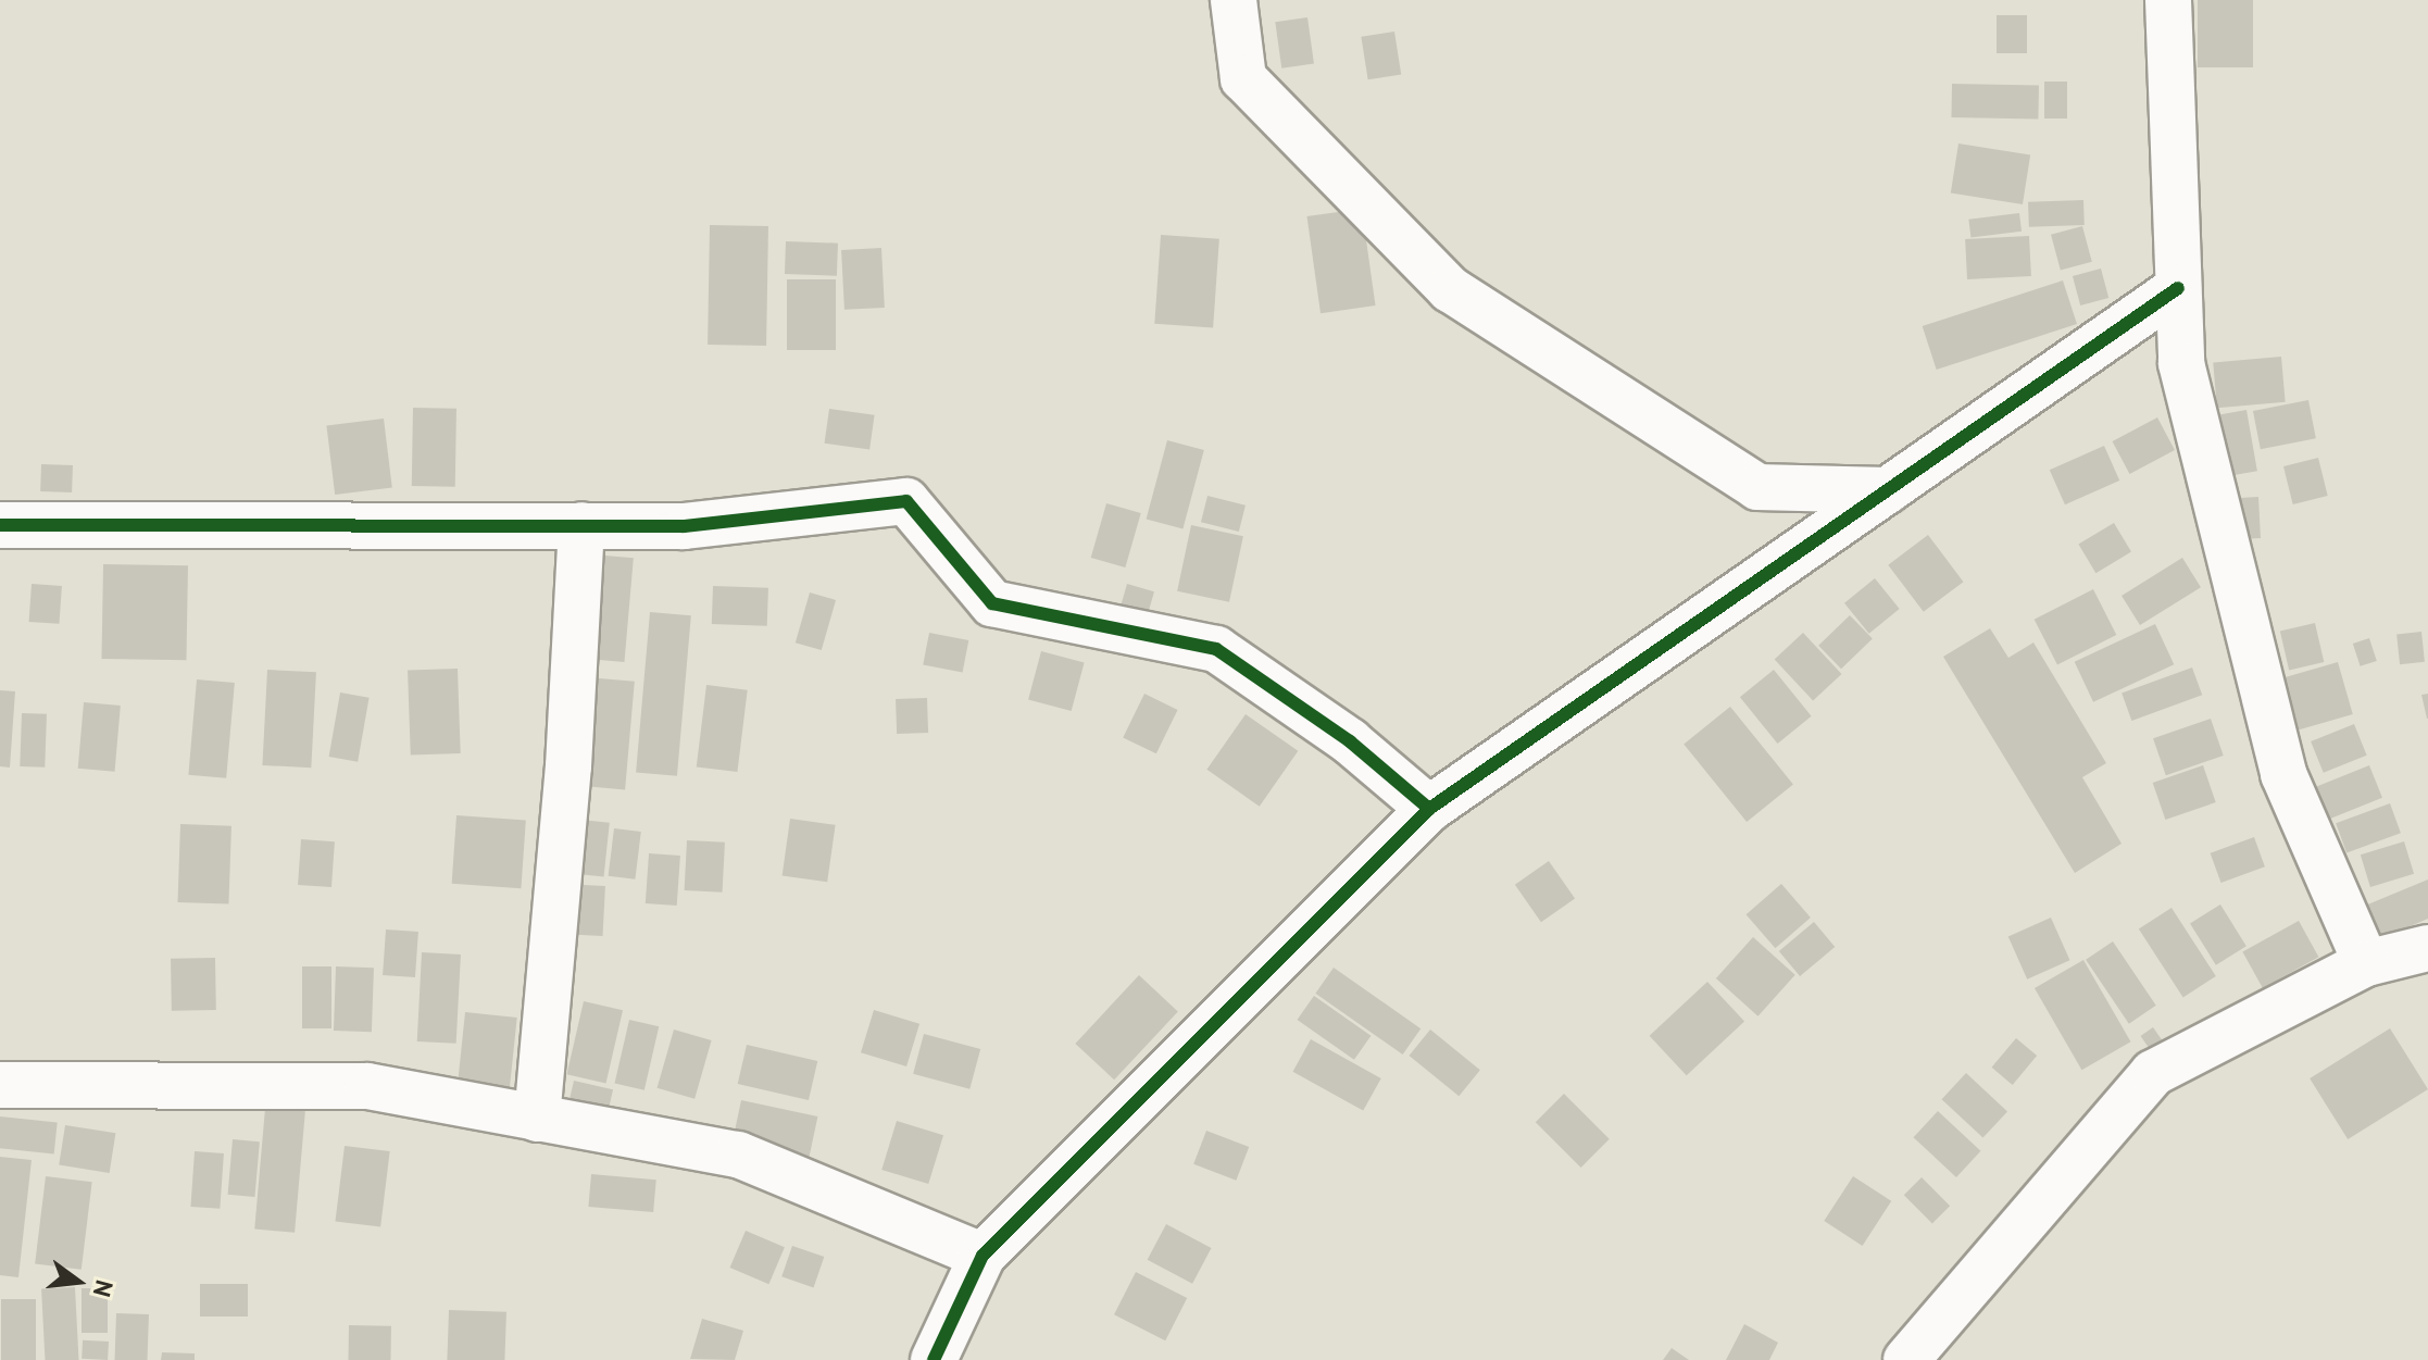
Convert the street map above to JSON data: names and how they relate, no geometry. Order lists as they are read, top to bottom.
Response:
{
  "north": "right"
}
